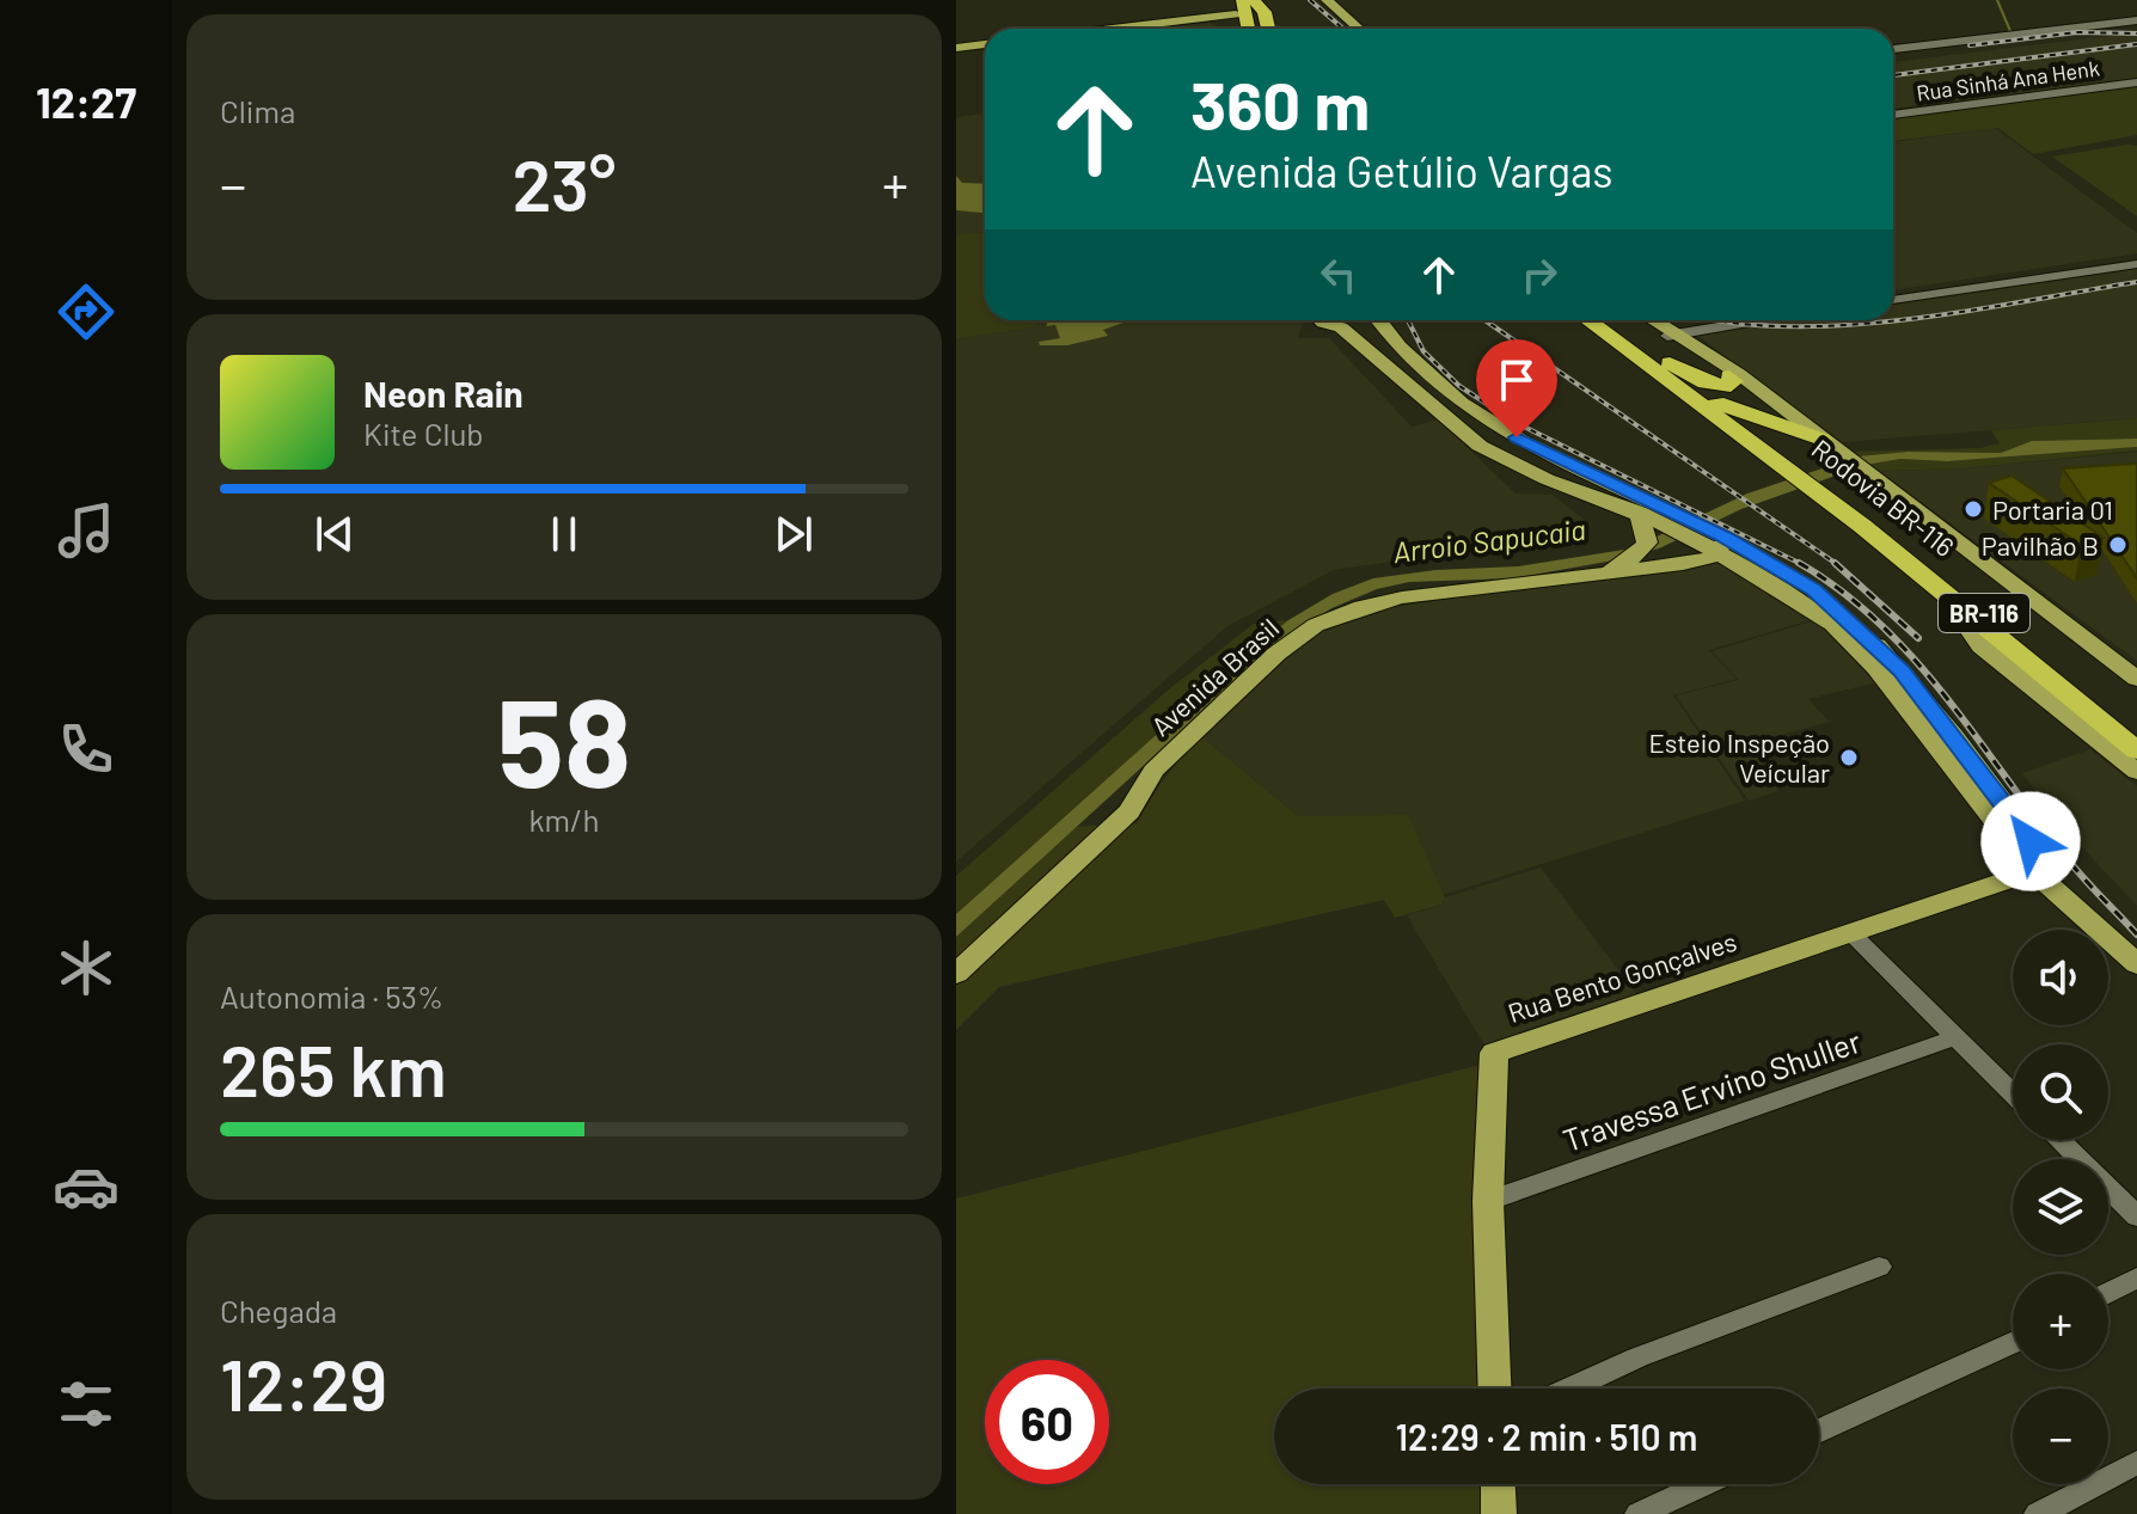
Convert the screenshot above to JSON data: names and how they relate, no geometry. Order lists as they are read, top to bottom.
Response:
{
  "streets": {
    "highway": ["Rodovia BR-116", "BR-116"],
    "main road": ["Avenida Brasil", "Rua Bento Gonçalves"],
    "street": ["Rua Sinhá Ana Henk", "Travessa Ervino Shuller"]
  },
  "crossings": [
    ["Rodovia BR-116", "BR-116"],
    ["Rua Bento Gonçalves", "Travessa Ervino Shuller"]
  ],
  "water": ["Arroio Sapucaia"],
  "places": ["Portaria 01", "Pavilhão B", "Esteio Inspeção Veícular"],
  "page": {
    "tabs": "12:27",
    "tile": [
      "Clima",
      ["58", "km/h"],
      ["Autonomia · 53%", "265 km"],
      ["Chegada", "12:29"]
    ],
    "turn": ["360 m", "Avenida Getúlio Vargas"],
    "heat": ["−", "23°", "+"],
    "song": ["Neon Rain", "Kite Club"],
    "map_buttons": ["+", "−"],
    "limit": "60",
    "trip": "12:29 · 2 min · 510 m"
  }
}
